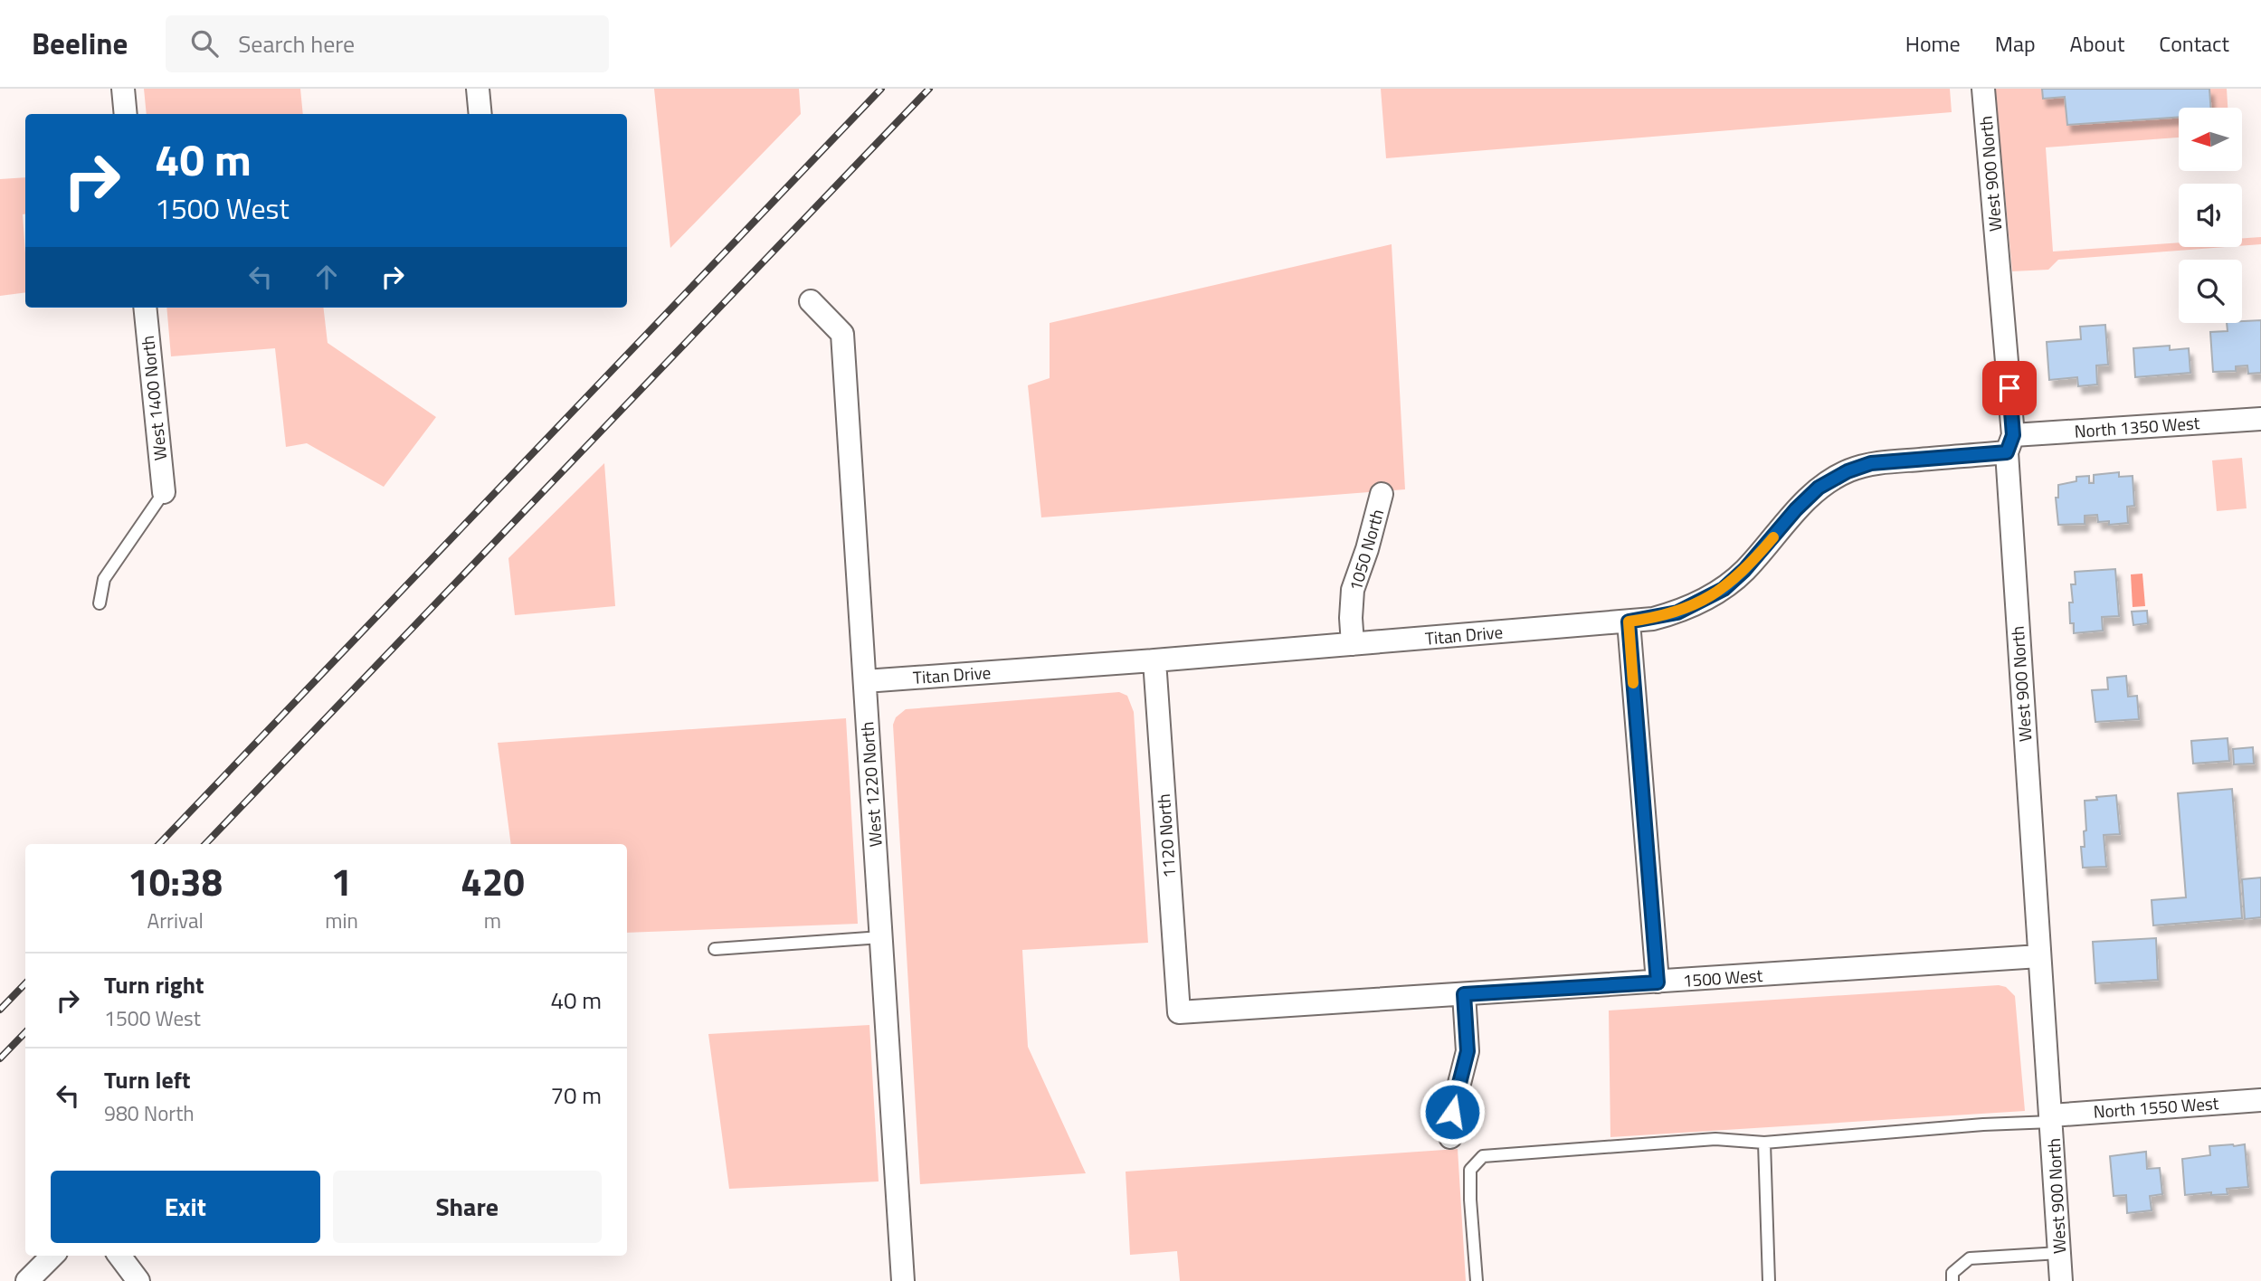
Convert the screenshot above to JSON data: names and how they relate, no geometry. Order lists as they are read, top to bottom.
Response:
{
  "streets": {
    "street": [
      "West 900 North",
      "West 1400 North",
      "North 1350 West",
      "1050 North",
      "Titan Drive",
      "West 1220 North",
      "1120 North",
      "1500 West",
      "North 1550 West"
    ]
  },
  "crossings": [
    ["West 900 North", "North 1350 West"],
    ["West 900 North", "Titan Drive"],
    ["West 900 North", "1500 West"],
    ["West 900 North", "North 1550 West"],
    ["North 1350 West", "Titan Drive"],
    ["1050 North", "Titan Drive"],
    ["Titan Drive", "West 1220 North"],
    ["Titan Drive", "1120 North"],
    ["1120 North", "1500 West"]
  ],
  "north": "left",
  "page": {
    "header": "Beeline",
    "search": "Search here",
    "nav": [
      "Home",
      "Map",
      "About",
      "Contact"
    ],
    "turn": ["40 m", "1500 West"],
    "eta": [
      "10:38",
      "Arrival",
      "1",
      "min",
      "420",
      "m"
    ],
    "list": [
      {
        "name": "Turn right",
        "note": "1500 West",
        "value": "40 m"
      },
      {
        "name": "Turn left",
        "note": "980 North",
        "value": "70 m"
      }
    ],
    "buttons": ["Exit", "Share"]
  }
}
